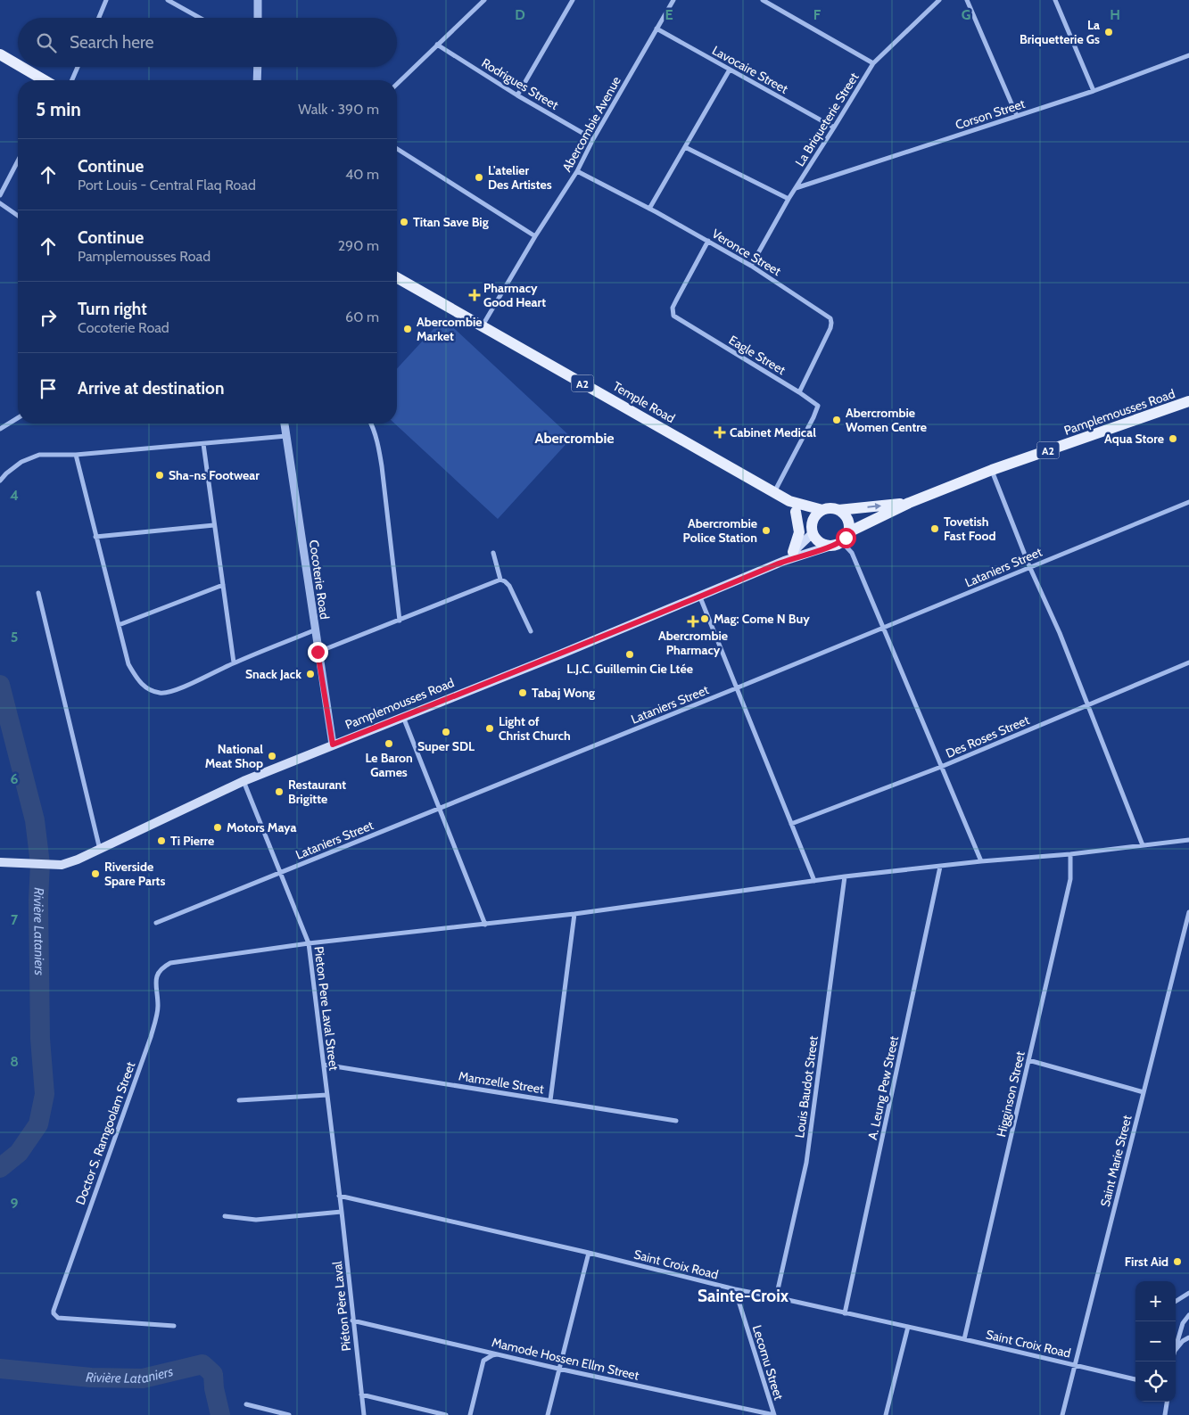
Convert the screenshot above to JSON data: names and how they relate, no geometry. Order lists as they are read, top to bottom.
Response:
{
  "streets": {
    "main road": ["A2", "Temple Road", "Pamplemousses Road"],
    "street": [
      "Lavocaire Street",
      "Rodrigues Street",
      "Corson Street",
      "La Briqueterie Street",
      "Abercombie Avenue",
      "Veronce Street",
      "Eagle Street",
      "Lataniers Street",
      "Cocoterie Road",
      "Des Roses Street",
      "Pieton Pere Laval Street",
      "Mamzelle Street",
      "Louis Baudot Street",
      "A. Leung Pew Street",
      "Higginson Street",
      "Doctor S. Ramgoolam Street",
      "Saint Marie Street",
      "Saint Croix Road",
      "Piéton Père Laval",
      "Mamode Hossen Ellm Street",
      "Lecornu Street"
    ]
  },
  "crossings": [
    ["Lavocaire Street", "La Briqueterie Street"],
    ["Lavocaire Street", "Abercombie Avenue"],
    ["Rodrigues Street", "Abercombie Avenue"],
    ["Corson Street", "La Briqueterie Street"],
    ["La Briqueterie Street", "Veronce Street"],
    ["Abercombie Avenue", "Veronce Street"],
    ["Abercombie Avenue", "Temple Road"],
    ["Veronce Street", "Eagle Street"],
    ["Eagle Street", "Temple Road"],
    ["A2", "Temple Road"],
    ["A2", "Pamplemousses Road"],
    ["Temple Road", "Pamplemousses Road"],
    ["Pamplemousses Road", "Cocoterie Road"],
    ["Pamplemousses Road", "Pieton Pere Laval Street"],
    ["Lataniers Street", "Pieton Pere Laval Street"],
    ["Pieton Pere Laval Street", "Mamzelle Street"],
    ["Pieton Pere Laval Street", "Doctor S. Ramgoolam Street"],
    ["Pieton Pere Laval Street", "Saint Croix Road"],
    ["Pieton Pere Laval Street", "Piéton Père Laval"],
    ["Louis Baudot Street", "Saint Croix Road"],
    ["A. Leung Pew Street", "Saint Croix Road"],
    ["Higginson Street", "Saint Croix Road"],
    ["Saint Marie Street", "Saint Croix Road"],
    ["Saint Croix Road", "Piéton Père Laval"],
    ["Saint Croix Road", "Lecornu Street"],
    ["Piéton Père Laval", "Mamode Hossen Ellm Street"],
    ["Mamode Hossen Ellm Street", "Lecornu Street"]
  ],
  "districts": ["Abercrombie", "Sainte-Croix"],
  "water": ["Rivière Lataniers"],
  "places": {
    "other": [
      "La Briquetterie Gs",
      "L'atelier Des Artistes",
      "Titan Save Big",
      "Abercombie Market",
      "Abercrombie Women Centre",
      "Aqua Store",
      "Sha-ns Footwear",
      "Tovetish Fast Food",
      "Abercrombie Police Station",
      "Mag: Come N Buy",
      "L.J.C. Guillemin Cie Ltée",
      "Snack Jack",
      "Tabaj Wong",
      "Light of Christ Church",
      "Super SDL",
      "Le Baron Games",
      "National Meat Shop",
      "Restaurant Brigitte",
      "Motors Maya",
      "Ti Pierre",
      "Riverside Spare Parts",
      "First Aid"
    ],
    "health": ["Pharmacy Good Heart", "Cabinet Medical", "Abercrombie Pharmacy"]
  },
  "page": {
    "search": "Search here",
    "heading": ["5 min", "Walk · 390 m"],
    "list": [
      ["Continue", "Port Louis - Central Flaq Road", "40 m"],
      ["Continue", "Pamplemousses Road", "290 m"],
      ["Turn right", "Cocoterie Road", "60 m"],
      "Arrive at destination"
    ],
    "map_buttons": ["+", "−"]
  },
  "grid": {
    "columns": [
      "D",
      "E",
      "F",
      "G",
      "H"
    ],
    "rows": [
      "4",
      "5",
      "6",
      "7",
      "8",
      "9"
    ]
  }
}
